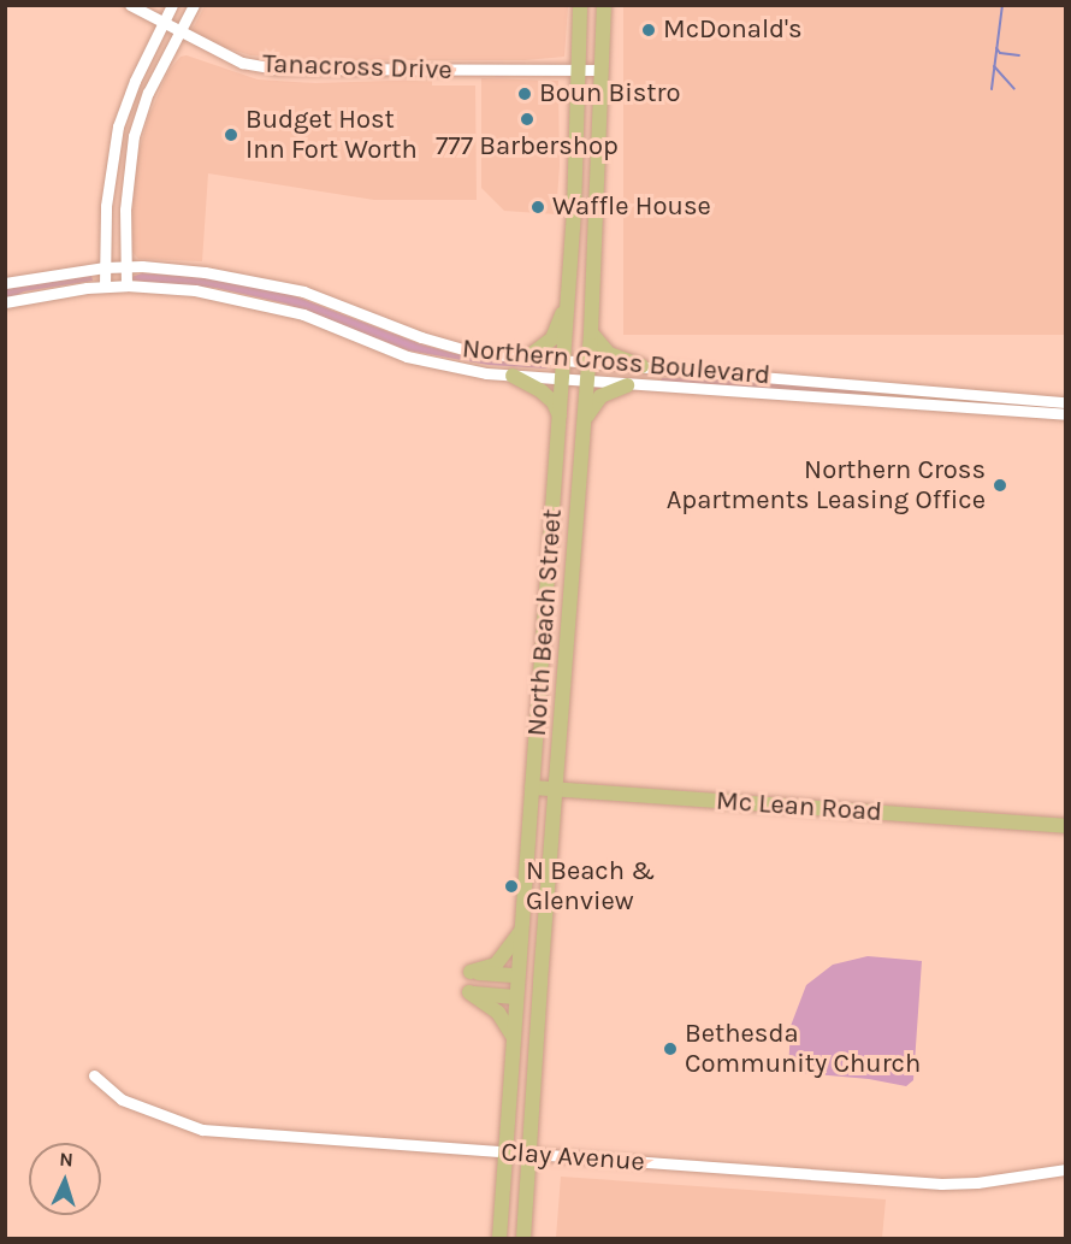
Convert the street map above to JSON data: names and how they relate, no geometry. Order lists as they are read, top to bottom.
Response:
{
  "streets": {
    "main road": ["North Beach Street", "Mc Lean Road"],
    "street": ["Tanacross Drive", "Northern Cross Boulevard", "Clay Avenue"]
  },
  "crossings": [
    ["Tanacross Drive", "North Beach Street"],
    ["Northern Cross Boulevard", "North Beach Street"],
    ["North Beach Street", "Mc Lean Road"],
    ["North Beach Street", "Clay Avenue"]
  ],
  "places": [
    "McDonald's",
    "Boun Bistro",
    "777 Barbershop",
    "Budget Host Inn Fort Worth",
    "Waffle House",
    "Northern Cross Apartments Leasing Office",
    "N Beach & Glenview",
    "Bethesda Community Church"
  ],
  "north": "top"
}
